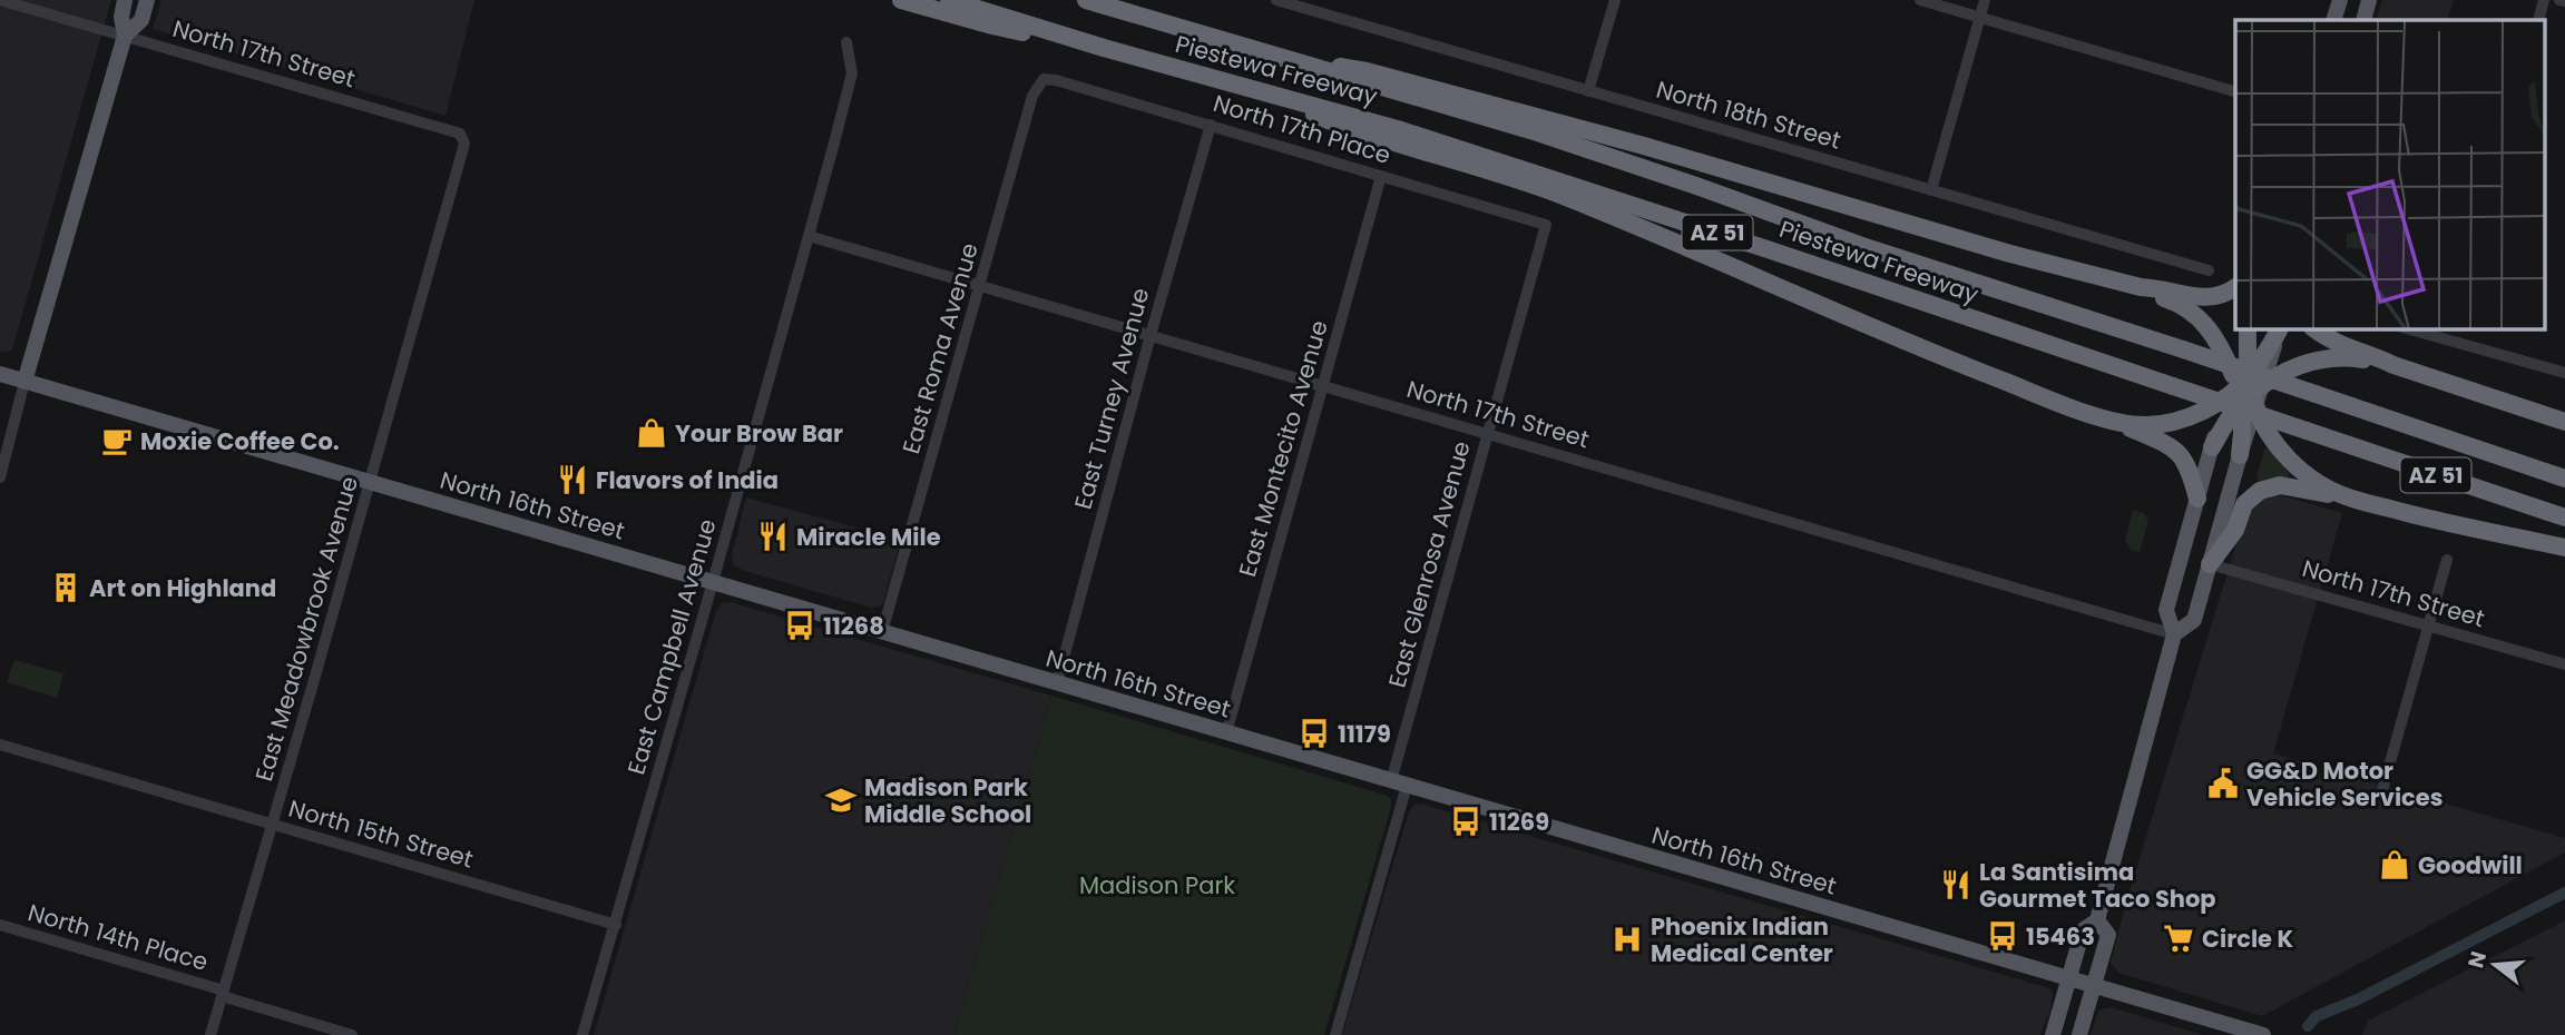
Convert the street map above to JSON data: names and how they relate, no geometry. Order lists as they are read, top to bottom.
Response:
{
  "streets": {
    "highway": ["Piestewa Freeway", "AZ 51"],
    "main road": ["North 16th Street"],
    "street": [
      "North 17th Street",
      "North 18th Street",
      "North 17th Place",
      "East Roma Avenue",
      "East Turney Avenue",
      "East Montecito Avenue",
      "East Glenrosa Avenue",
      "East Meadowbrook Avenue",
      "East Campbell Avenue",
      "North 15th Street",
      "North 14th Place"
    ]
  },
  "crossings": [
    ["North 17th Street", "East Roma Avenue"],
    ["North 17th Street", "East Turney Avenue"],
    ["North 17th Street", "East Montecito Avenue"],
    ["North 17th Street", "East Glenrosa Avenue"],
    ["North 17th Street", "East Meadowbrook Avenue"],
    ["North 17th Street", "East Campbell Avenue"],
    ["North 17th Place", "East Roma Avenue"],
    ["North 17th Place", "East Turney Avenue"],
    ["North 17th Place", "East Montecito Avenue"],
    ["North 17th Place", "East Glenrosa Avenue"],
    ["East Roma Avenue", "North 16th Street"],
    ["East Turney Avenue", "North 16th Street"],
    ["East Montecito Avenue", "North 16th Street"],
    ["North 16th Street", "East Glenrosa Avenue"],
    ["North 16th Street", "East Meadowbrook Avenue"],
    ["North 16th Street", "East Campbell Avenue"],
    ["East Meadowbrook Avenue", "North 15th Street"],
    ["East Meadowbrook Avenue", "North 14th Place"],
    ["East Campbell Avenue", "North 15th Street"]
  ],
  "parks": ["Madison Park"],
  "places": {
    "shop": ["Your Brow Bar", "Goodwill"],
    "cafe": ["Moxie Coffee Co."],
    "restaurant": ["Flavors of India", "Miracle Mile", "La Santisima Gourmet Taco Shop"],
    "building": ["Art on Highland"],
    "bus stop": [
      "11268",
      "11179",
      "11269",
      "15463"
    ],
    "public building": ["GG&D Motor Vehicle Services"],
    "school or university": ["Madison Park Middle School"],
    "supermarket": ["Circle K"],
    "hospital": ["Phoenix Indian Medical Center"]
  },
  "north": "left"
}
